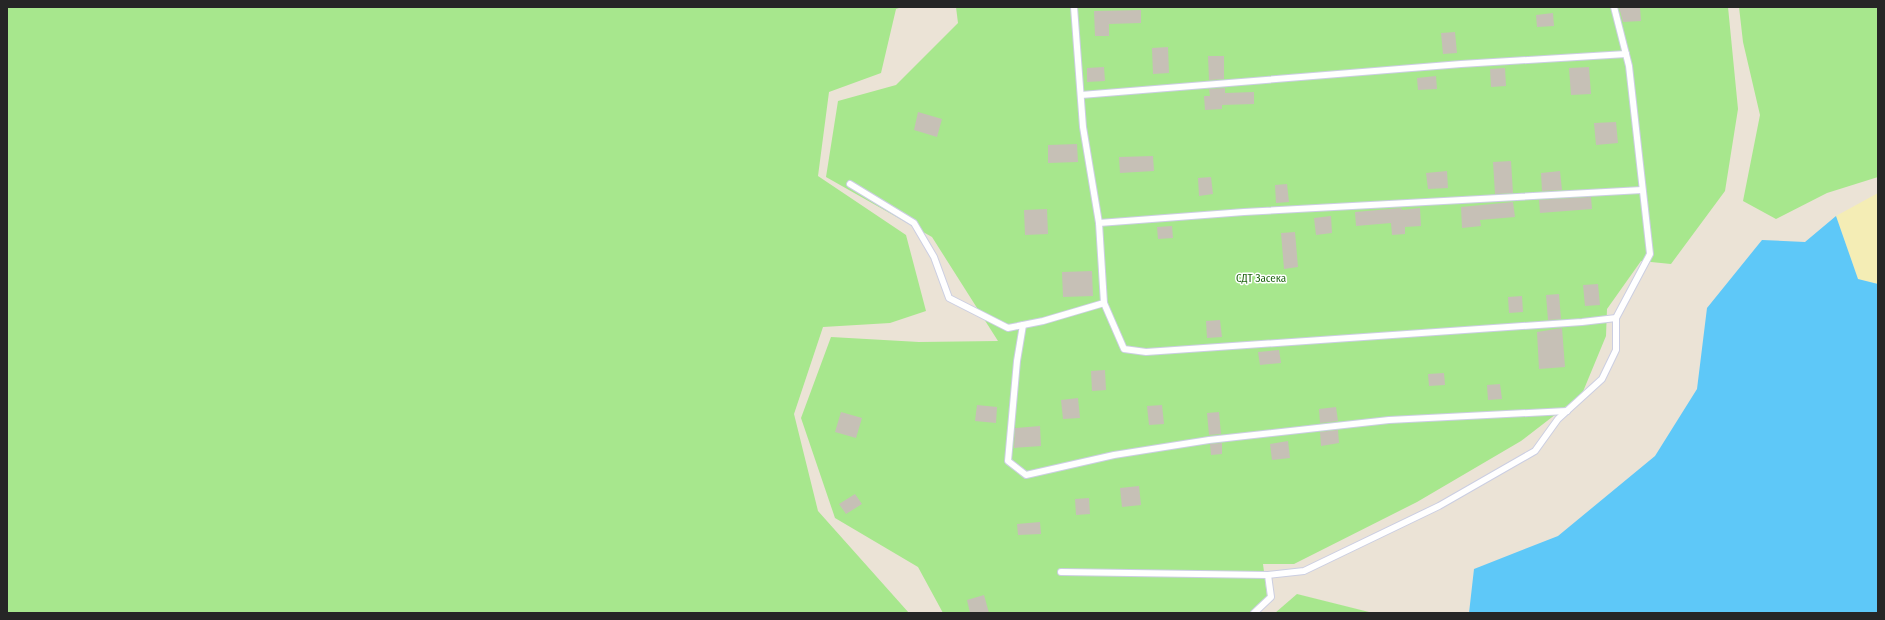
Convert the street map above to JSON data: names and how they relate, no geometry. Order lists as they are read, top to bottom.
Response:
{
  "parks": ["СДТ Засека"]
}
